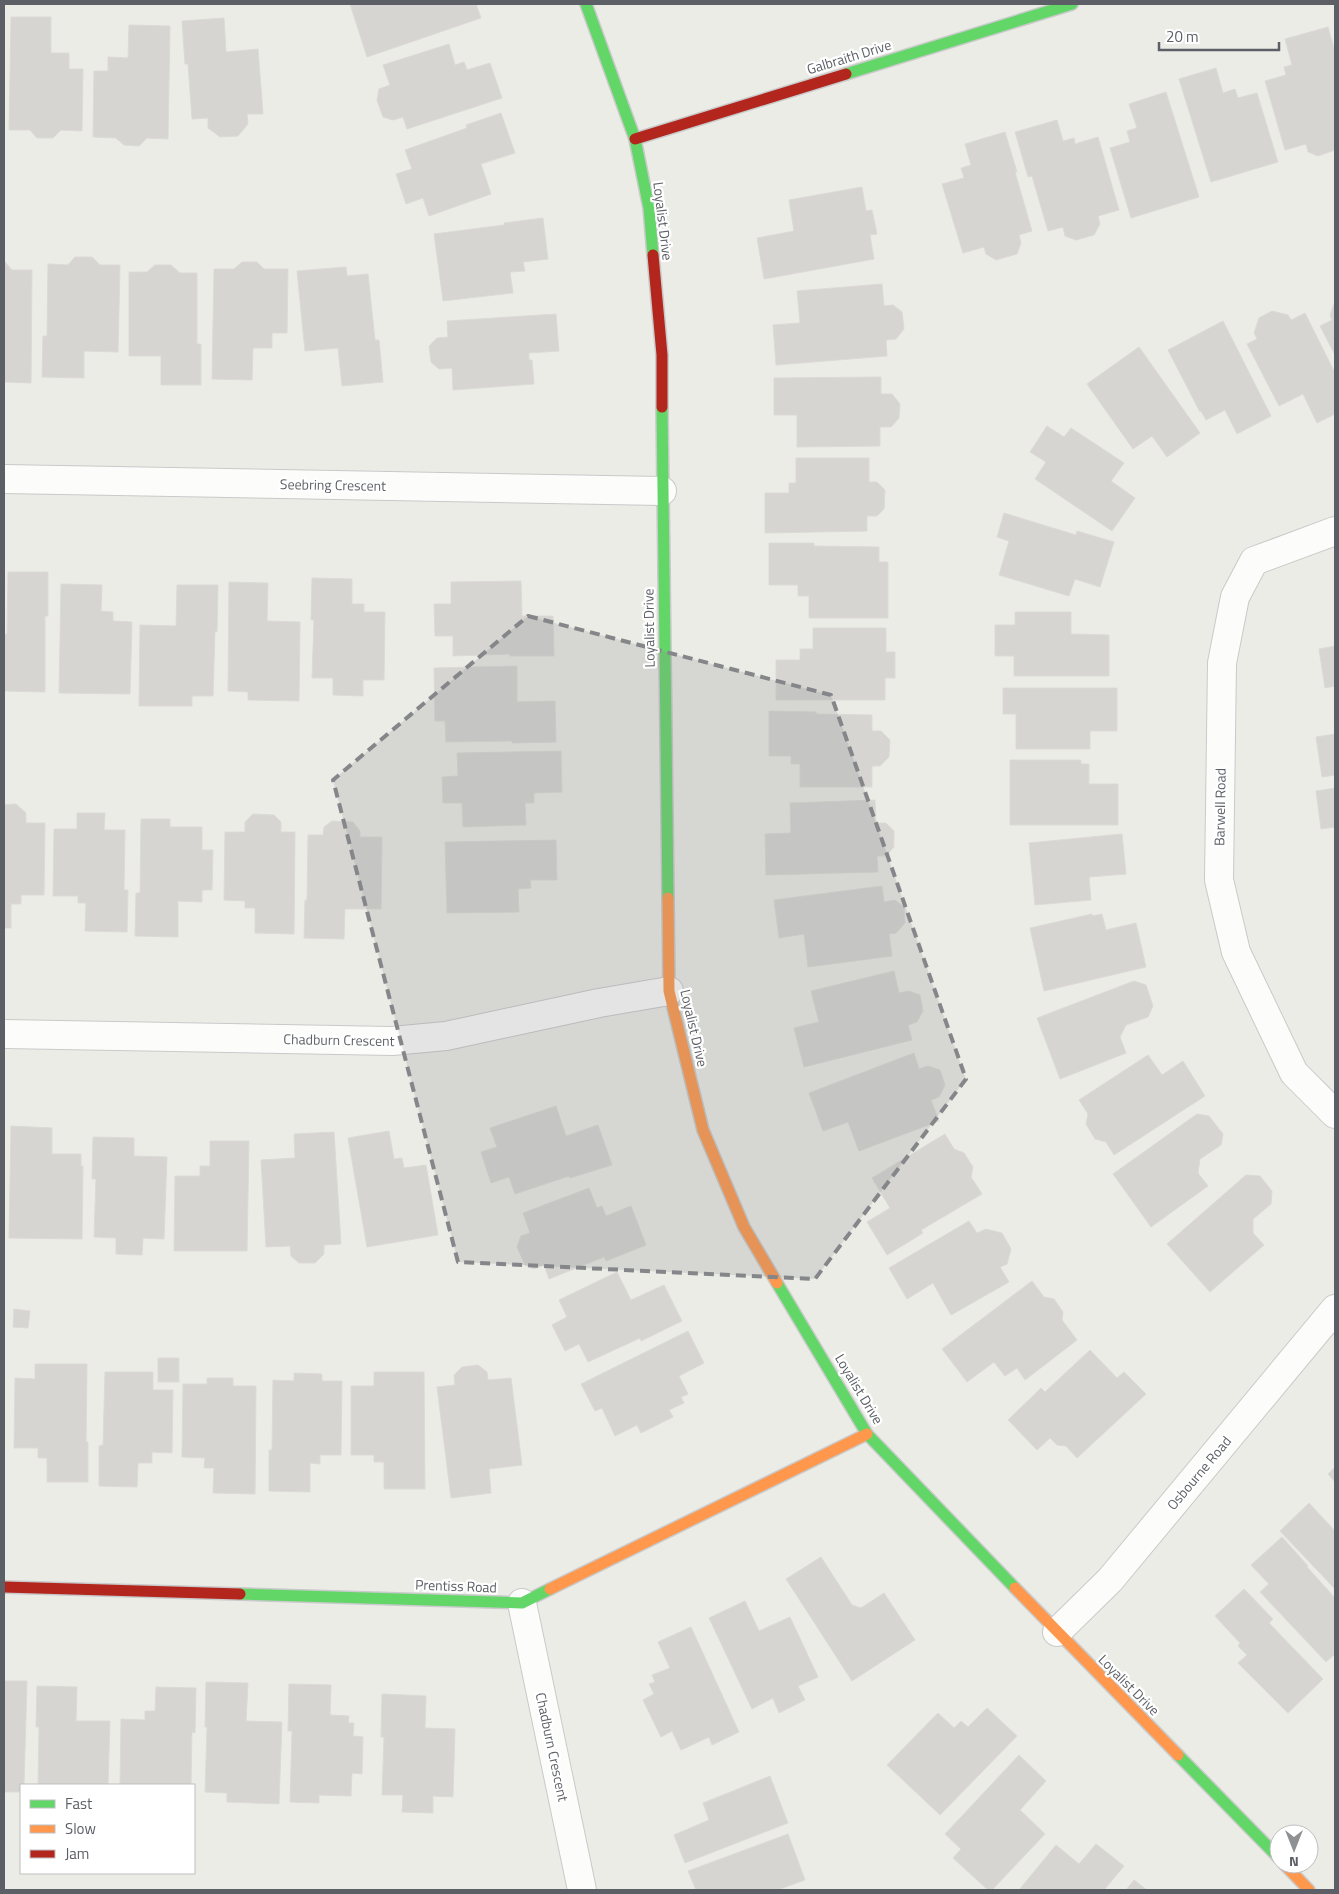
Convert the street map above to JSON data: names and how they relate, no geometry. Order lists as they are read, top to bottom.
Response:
{
  "streets": {
    "street": [
      "Galbraith Drive",
      "Loyalist Drive",
      "Seebring Crescent",
      "Barwell Road",
      "Chadburn Crescent",
      "Osbourne Road",
      "Prentiss Road"
    ]
  },
  "crossings": [
    ["Galbraith Drive", "Loyalist Drive"],
    ["Loyalist Drive", "Seebring Crescent"],
    ["Loyalist Drive", "Chadburn Crescent"],
    ["Loyalist Drive", "Osbourne Road"],
    ["Loyalist Drive", "Prentiss Road"],
    ["Chadburn Crescent", "Prentiss Road"]
  ],
  "legend": ["Fast", "Slow", "Jam"],
  "scale_bar": "20 m",
  "north": "bottom"
}
